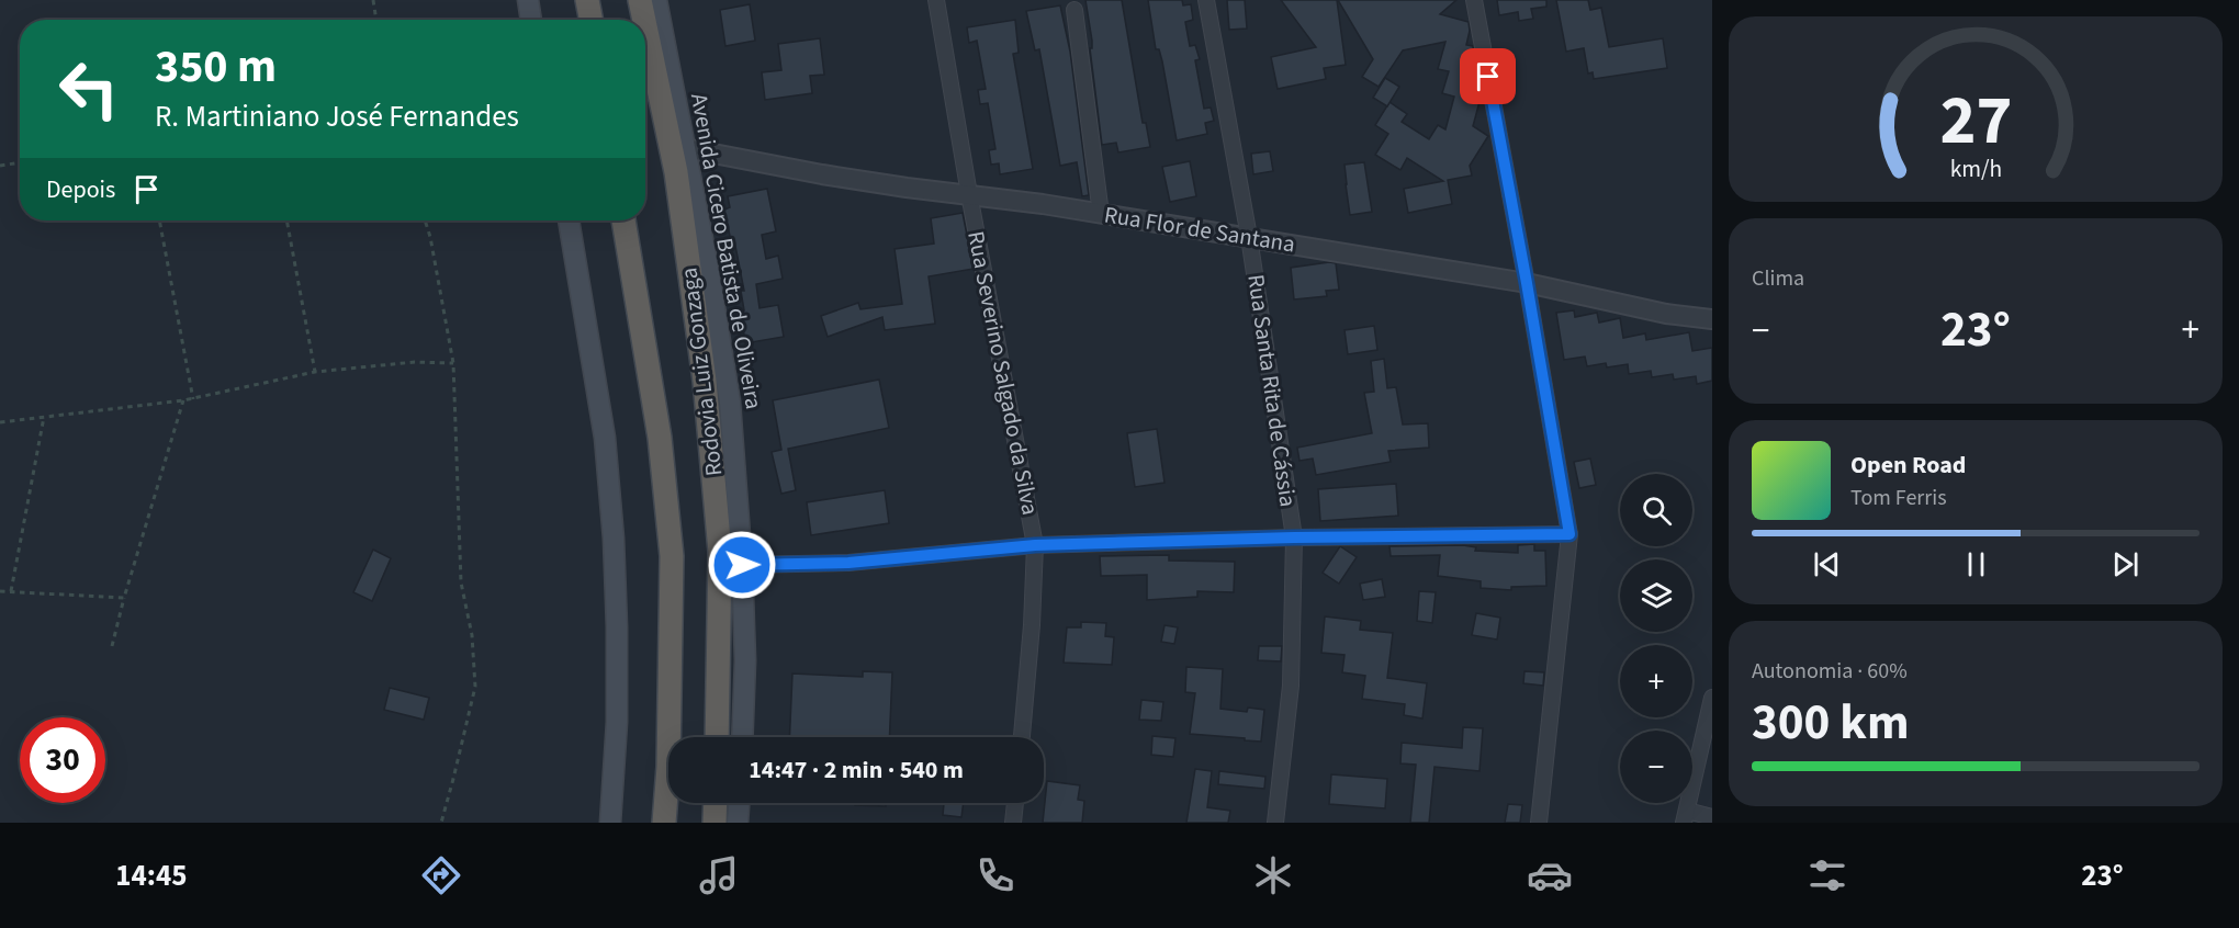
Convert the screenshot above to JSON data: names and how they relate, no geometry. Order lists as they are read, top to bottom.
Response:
{
  "streets": {
    "highway": ["Rodovia Luiz Gonzaga"],
    "main road": ["Avenida Cicero Batista de Oliveira"],
    "street": ["Rua Flor de Santana", "Rua Severino Salgado da Silva", "Rua Santa Rita de Cássia"]
  },
  "crossings": [
    ["Rua Flor de Santana", "Avenida Cicero Batista de Oliveira"],
    ["Rua Flor de Santana", "Rua Severino Salgado da Silva"],
    ["Rua Flor de Santana", "Rua Santa Rita de Cássia"]
  ],
  "page": {
    "turn": ["350 m", "R. Martiniano José Fernandes"],
    "then": "Depois",
    "tile": [
      "Clima",
      ["Autonomia · 60%", "300 km"]
    ],
    "heat": ["−", "23°", "+"],
    "song": ["Open Road", "Tom Ferris"],
    "map_buttons": ["+", "−"],
    "limit": "30",
    "trip": "14:47 · 2 min · 540 m",
    "tabs": ["14:45", "23°"],
    "gauge": ["27", "km/h"]
  }
}
